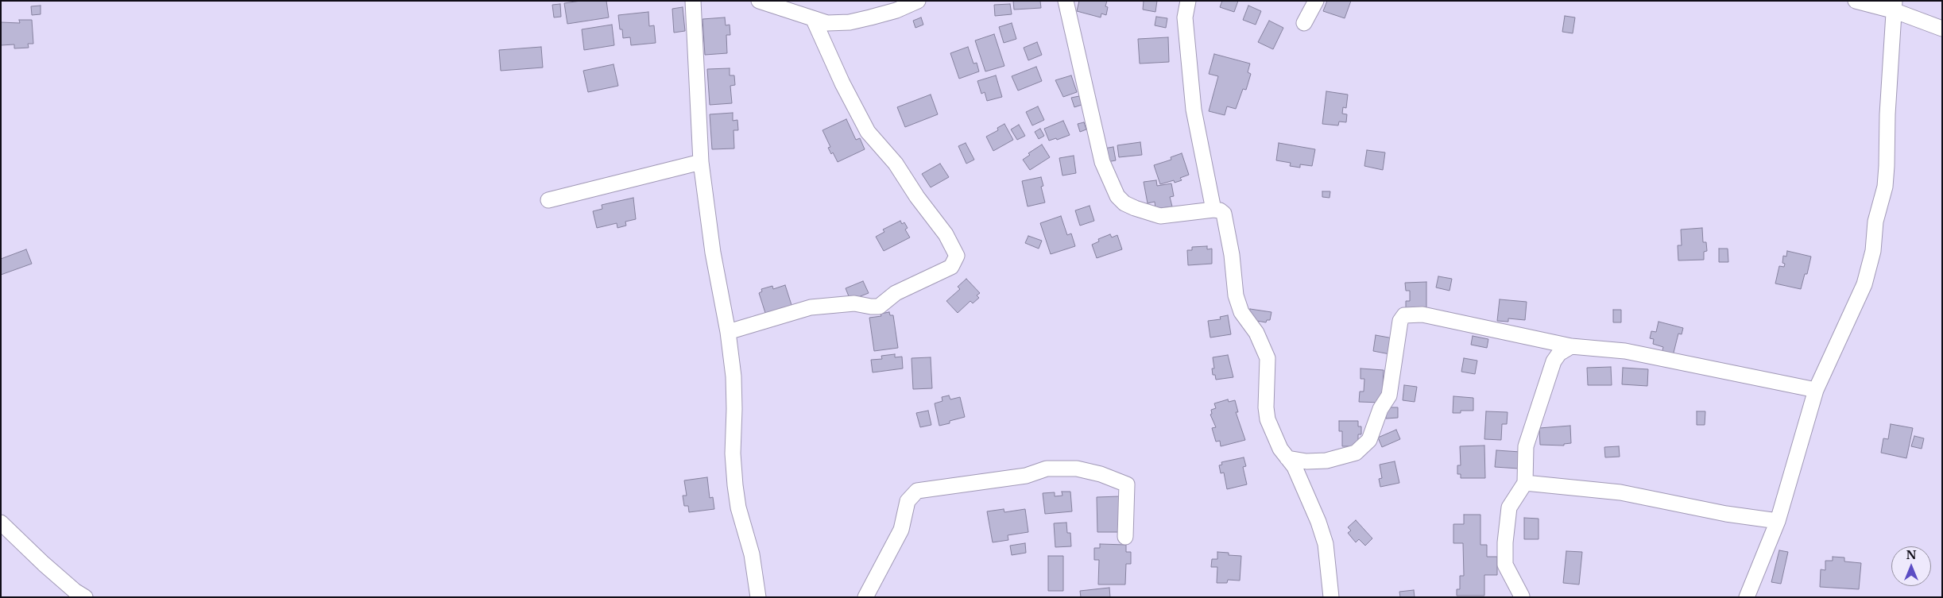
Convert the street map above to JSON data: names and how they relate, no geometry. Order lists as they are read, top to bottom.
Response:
{
  "north": "top"
}
